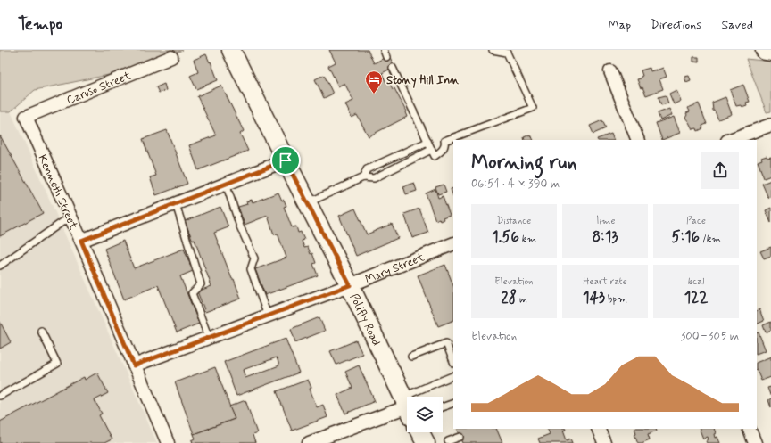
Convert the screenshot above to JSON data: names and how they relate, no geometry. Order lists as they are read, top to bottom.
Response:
{
  "streets": {
    "main road": ["Polifly Road"],
    "street": ["Caruso Street", "Kenneth Street", "Mary Street"]
  },
  "crossings": [
    ["Caruso Street", "Kenneth Street"],
    ["Kenneth Street", "Mary Street"],
    ["Mary Street", "Polifly Road"]
  ],
  "places": {
    "hotel": ["Stony Hill Inn"]
  },
  "page": {
    "header": "Tempo",
    "nav": ["Map", "Directions", "Saved"],
    "heading": ["Morning run", "06:51 · 4 × 390 m"],
    "stats": [
      ["Distance", "1.56 km"],
      ["Time", "8:13"],
      ["Pace", "5:16 /km"],
      ["Elevation", "28 m"],
      ["Heart rate", "143 bpm"],
      ["kcal", "122"]
    ],
    "chart": ["Elevation", "300–305 m"]
  }
}
